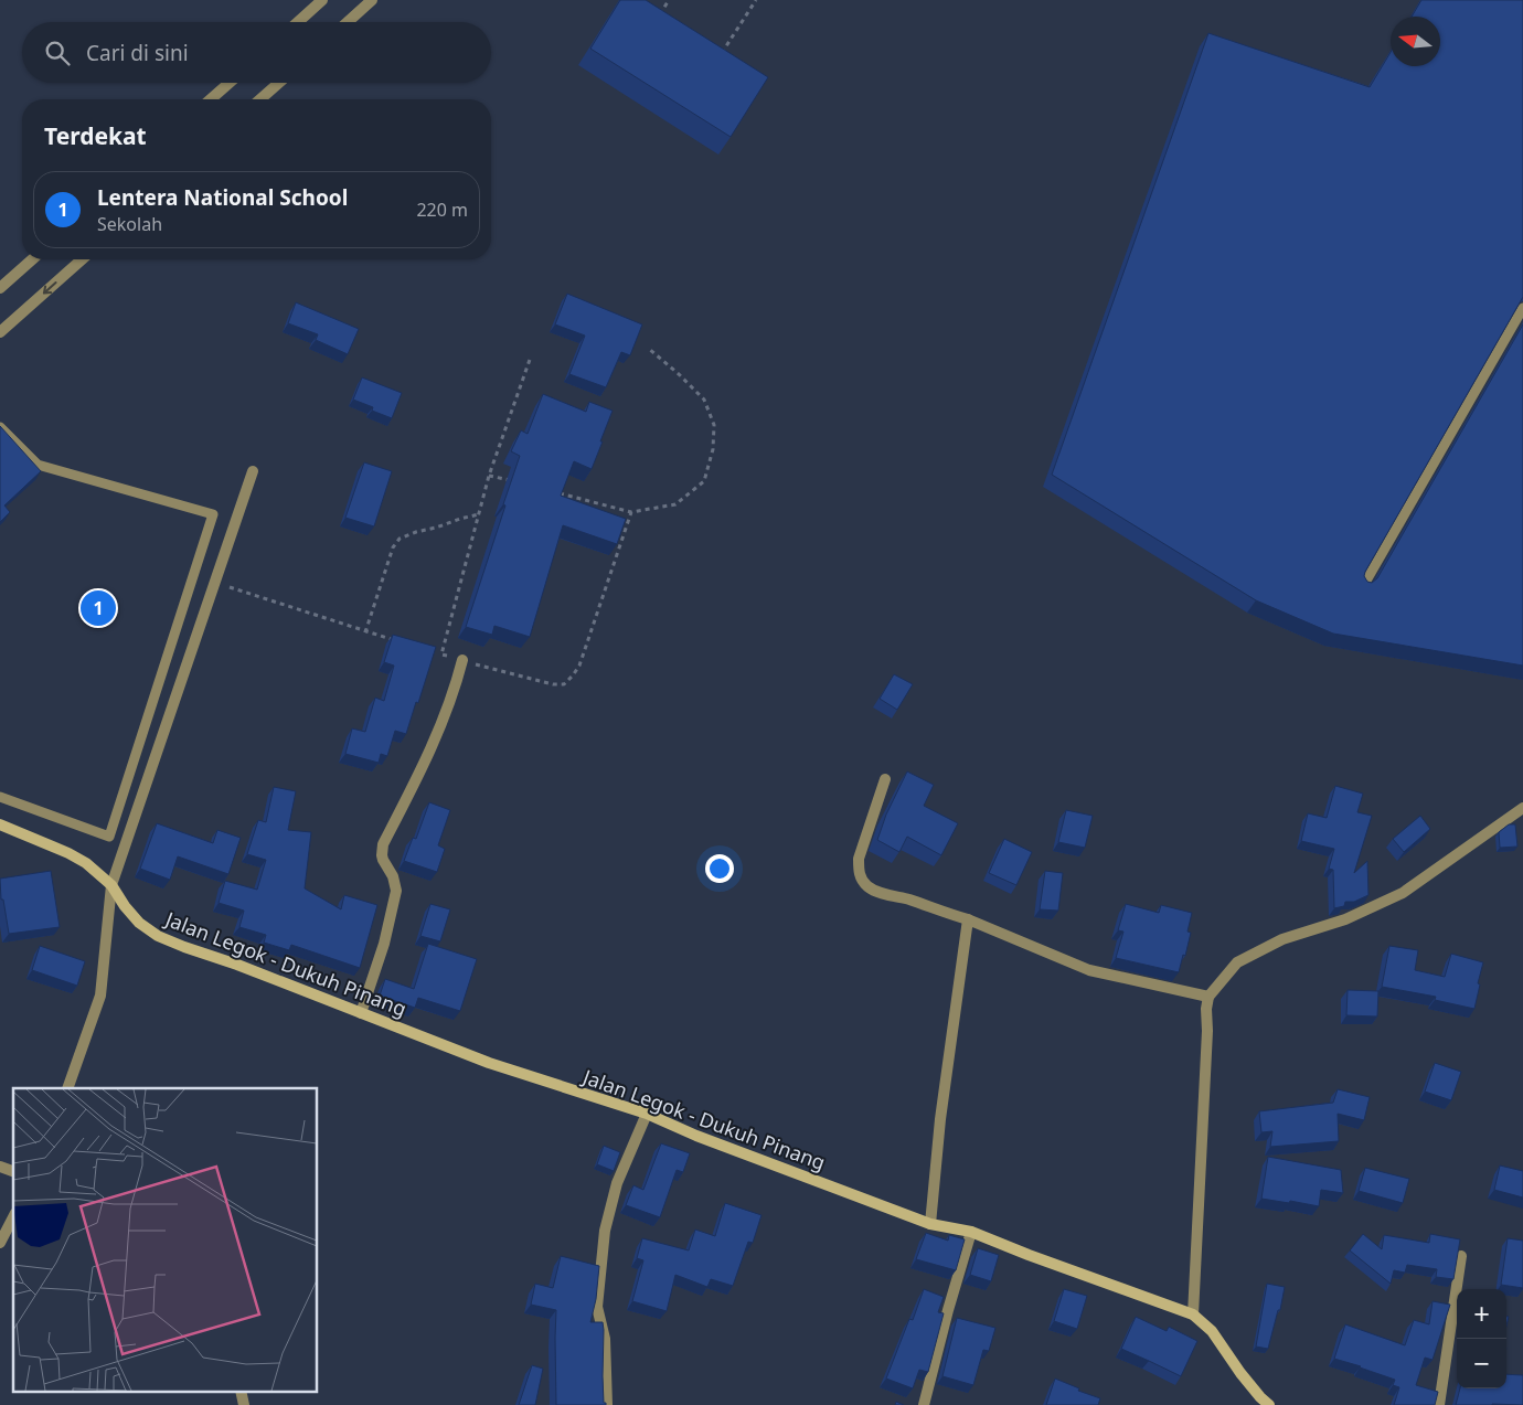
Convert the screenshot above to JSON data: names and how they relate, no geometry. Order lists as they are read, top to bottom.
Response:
{
  "streets": {
    "street": ["Jalan Legok - Dukuh Pinang"]
  },
  "north": "left",
  "page": {
    "search": "Cari di sini",
    "heading": "Terdekat",
    "list": [
      {
        "mark": "1",
        "name": "Lentera National School",
        "note": "Sekolah",
        "value": "220 m"
      }
    ],
    "pins": "1",
    "map_buttons": ["+", "−"]
  }
}
